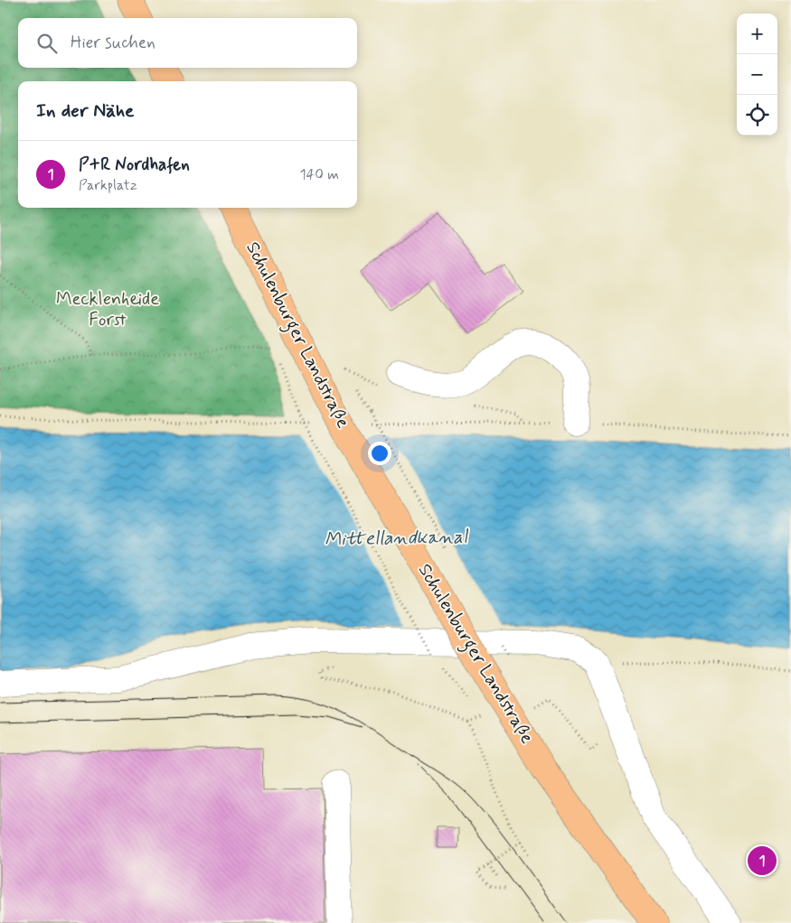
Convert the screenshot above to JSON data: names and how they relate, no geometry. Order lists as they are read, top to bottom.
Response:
{
  "streets": {
    "main road": ["Schulenburger Landstraße"]
  },
  "water": ["Mittellandkanal"],
  "parks": ["Mecklenheide Forst"],
  "page": {
    "map_buttons": ["+", "−"],
    "search": "Hier suchen",
    "heading": "In der Nähe",
    "list": [
      {
        "mark": "1",
        "name": "P+R Nordhafen",
        "note": "Parkplatz",
        "value": "140 m"
      }
    ],
    "pins": "1"
  }
}
